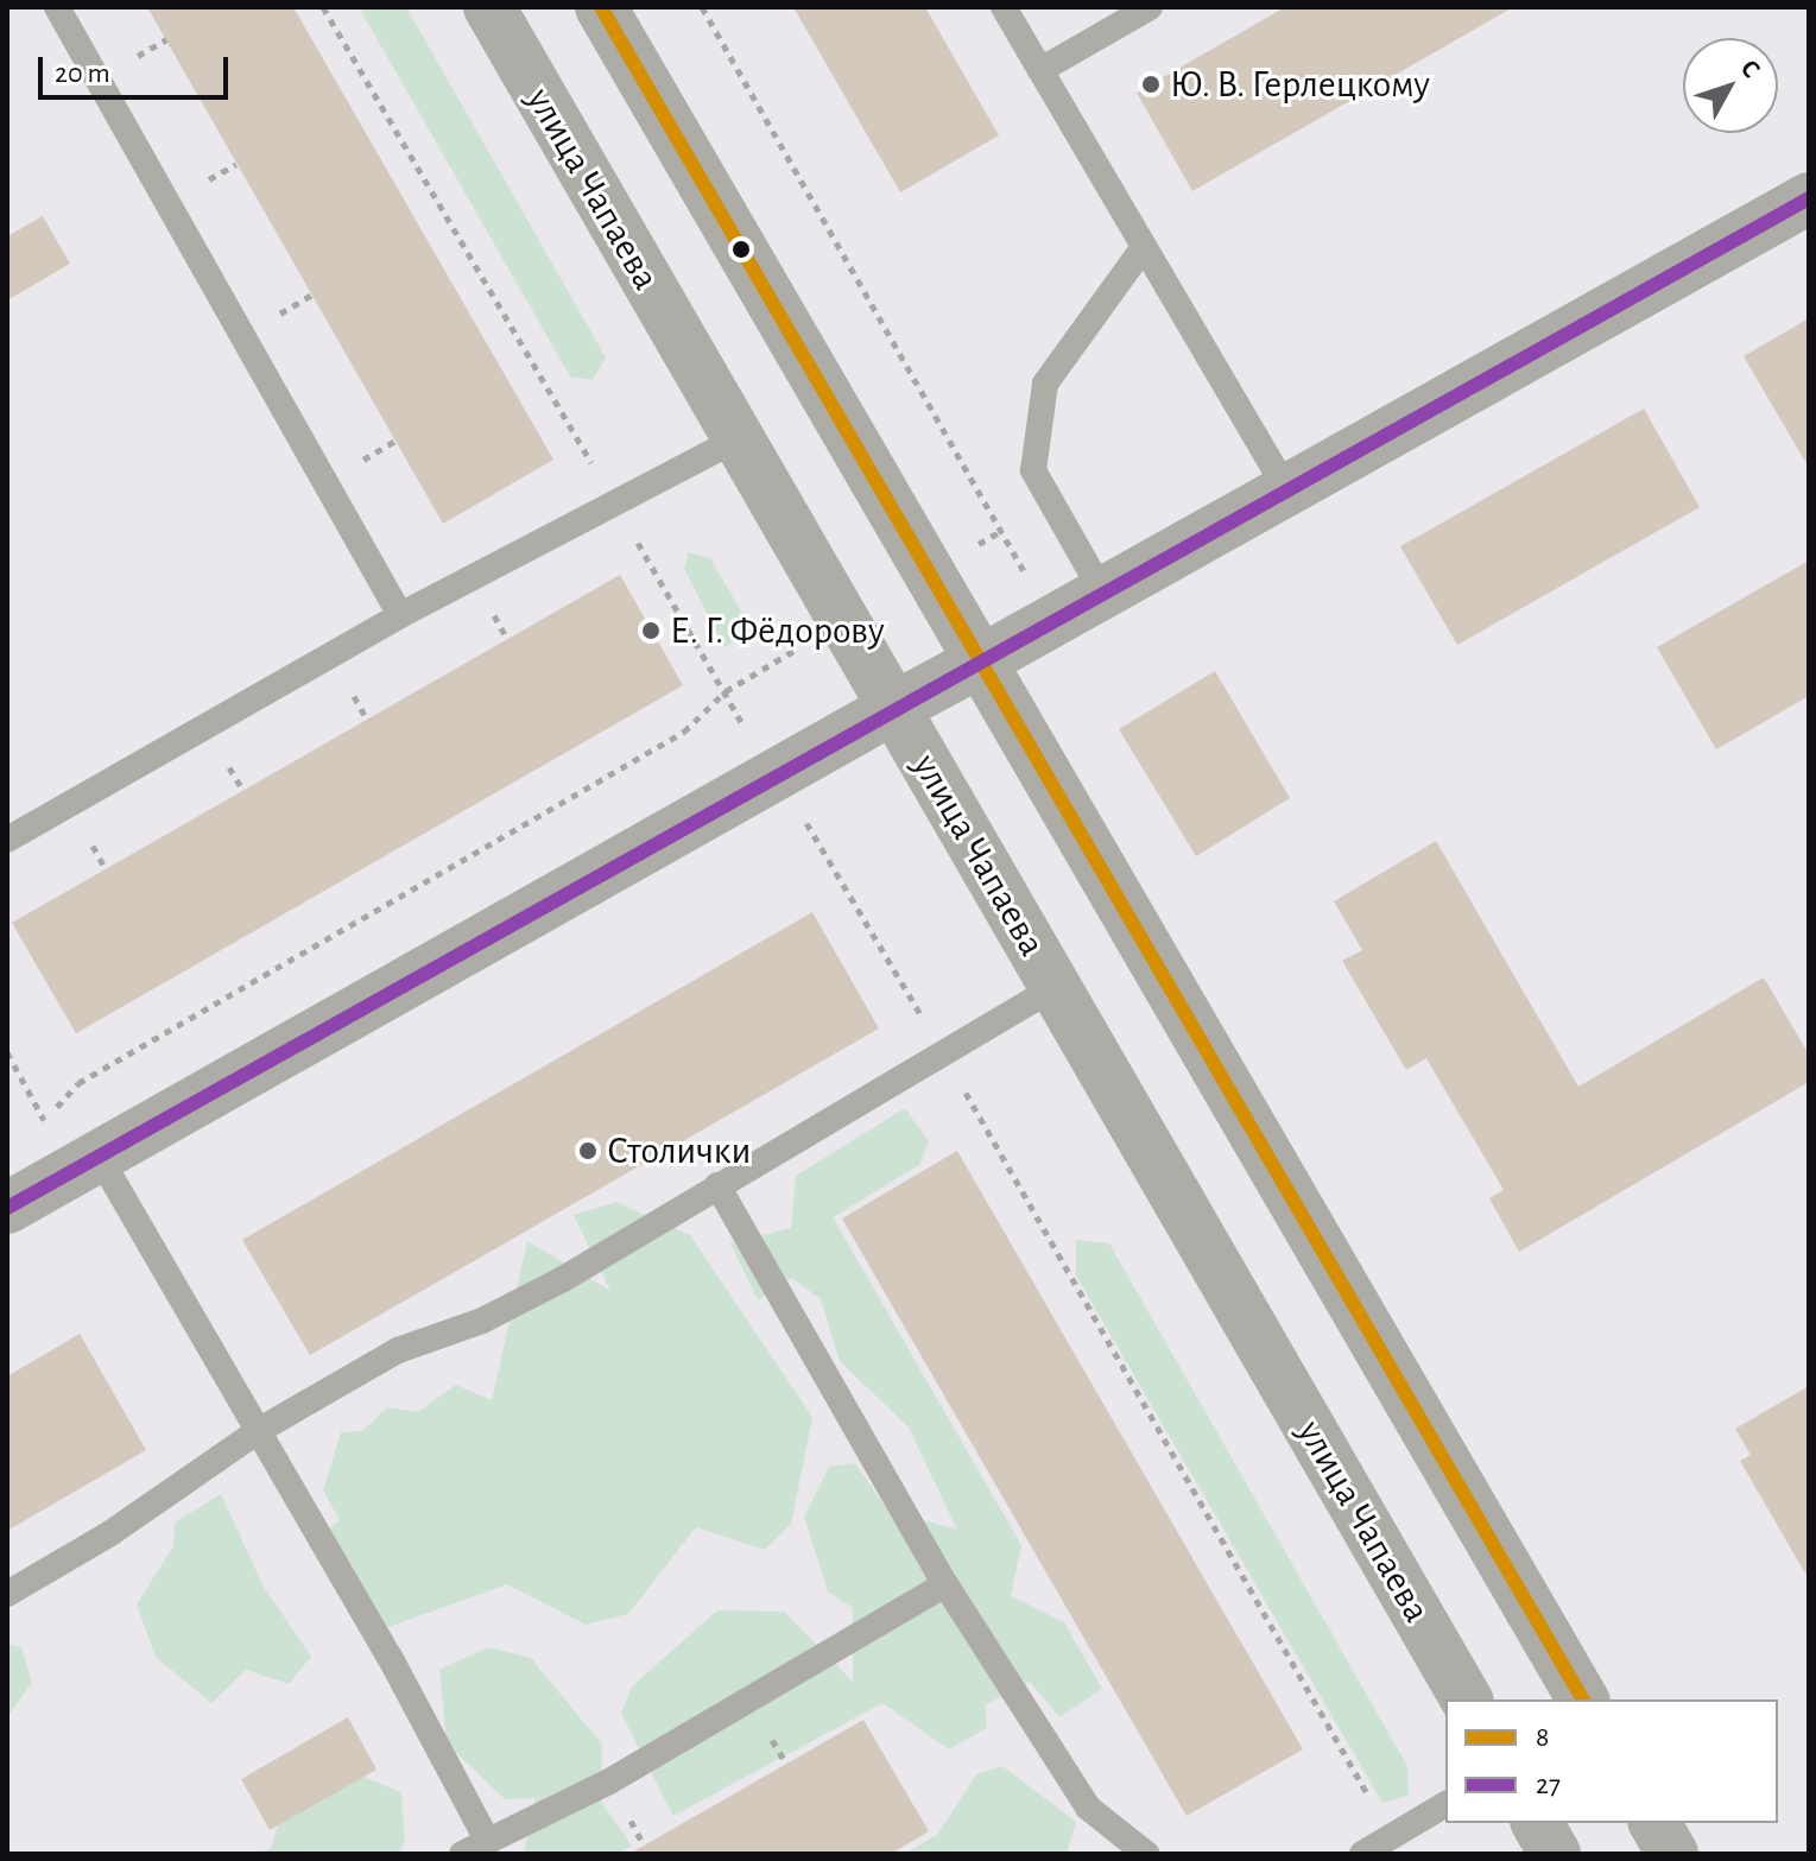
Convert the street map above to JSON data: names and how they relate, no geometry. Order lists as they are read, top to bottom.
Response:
{
  "streets": {
    "street": ["улица Чапаева"]
  },
  "places": ["Ю. В. Герлецкому", "Е. Г. Фёдорову", "Столички"],
  "lines": ["transit line 8", "transit line 27"],
  "legend": ["8", "27"],
  "scale_bar": "20 m",
  "north": "top right"
}
